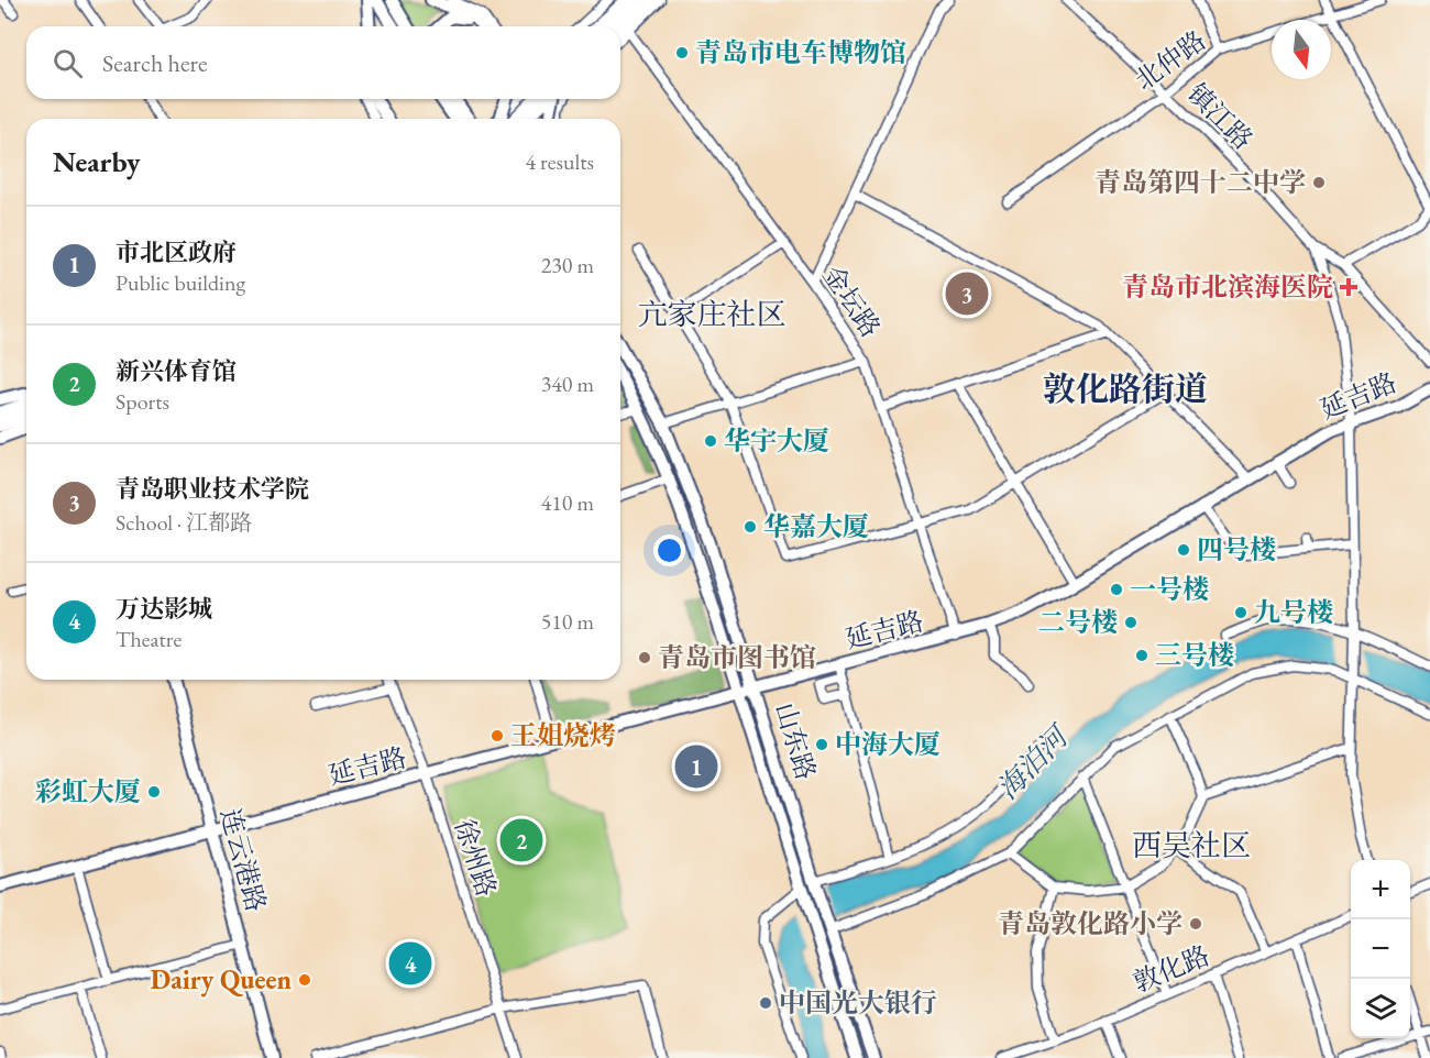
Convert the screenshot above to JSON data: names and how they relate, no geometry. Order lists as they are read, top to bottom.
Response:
{
  "streets": {
    "main road": ["延吉路", "山东路", "连云港路"],
    "street": [
      "北仲路",
      "镇江路",
      "金坛路",
      "徐州路",
      "敦化路"
    ]
  },
  "crossings": [
    ["北仲路", "镇江路"],
    ["镇江路", "延吉路"],
    ["金坛路", "延吉路"],
    ["延吉路", "山东路"],
    ["延吉路", "徐州路"],
    ["延吉路", "连云港路"]
  ],
  "districts": ["亢家庄社区", "敦化路街道", "西吴社区"],
  "water": ["海泊河"],
  "places": {
    "other": [
      "青岛市电车博物馆",
      "青岛第四十二中学",
      "华宇大厦",
      "华嘉大厦",
      "四号楼",
      "一号楼",
      "九号楼",
      "二号楼",
      "三号楼",
      "青岛市图书馆",
      "王姐烧烤",
      "中海大厦",
      "彩虹大厦",
      "青岛敦化路小学",
      "Dairy Queen",
      "中国光大银行"
    ],
    "health": ["青岛市北滨海医院"]
  },
  "north": "bottom",
  "page": {
    "search": "Search here",
    "heading": ["Nearby", "4 results"],
    "list": [
      {
        "mark": "1",
        "name": "市北区政府",
        "note": "Public building",
        "value": "230 m"
      },
      {
        "mark": "2",
        "name": "新兴体育馆",
        "note": "Sports",
        "value": "340 m"
      },
      {
        "mark": "3",
        "name": "青岛职业技术学院",
        "note": "School · 江都路",
        "value": "410 m"
      },
      {
        "mark": "4",
        "name": "万达影城",
        "note": "Theatre",
        "value": "510 m"
      }
    ],
    "pins": [
      "3",
      "1",
      "2",
      "4"
    ],
    "map_buttons": ["+", "−"]
  }
}
